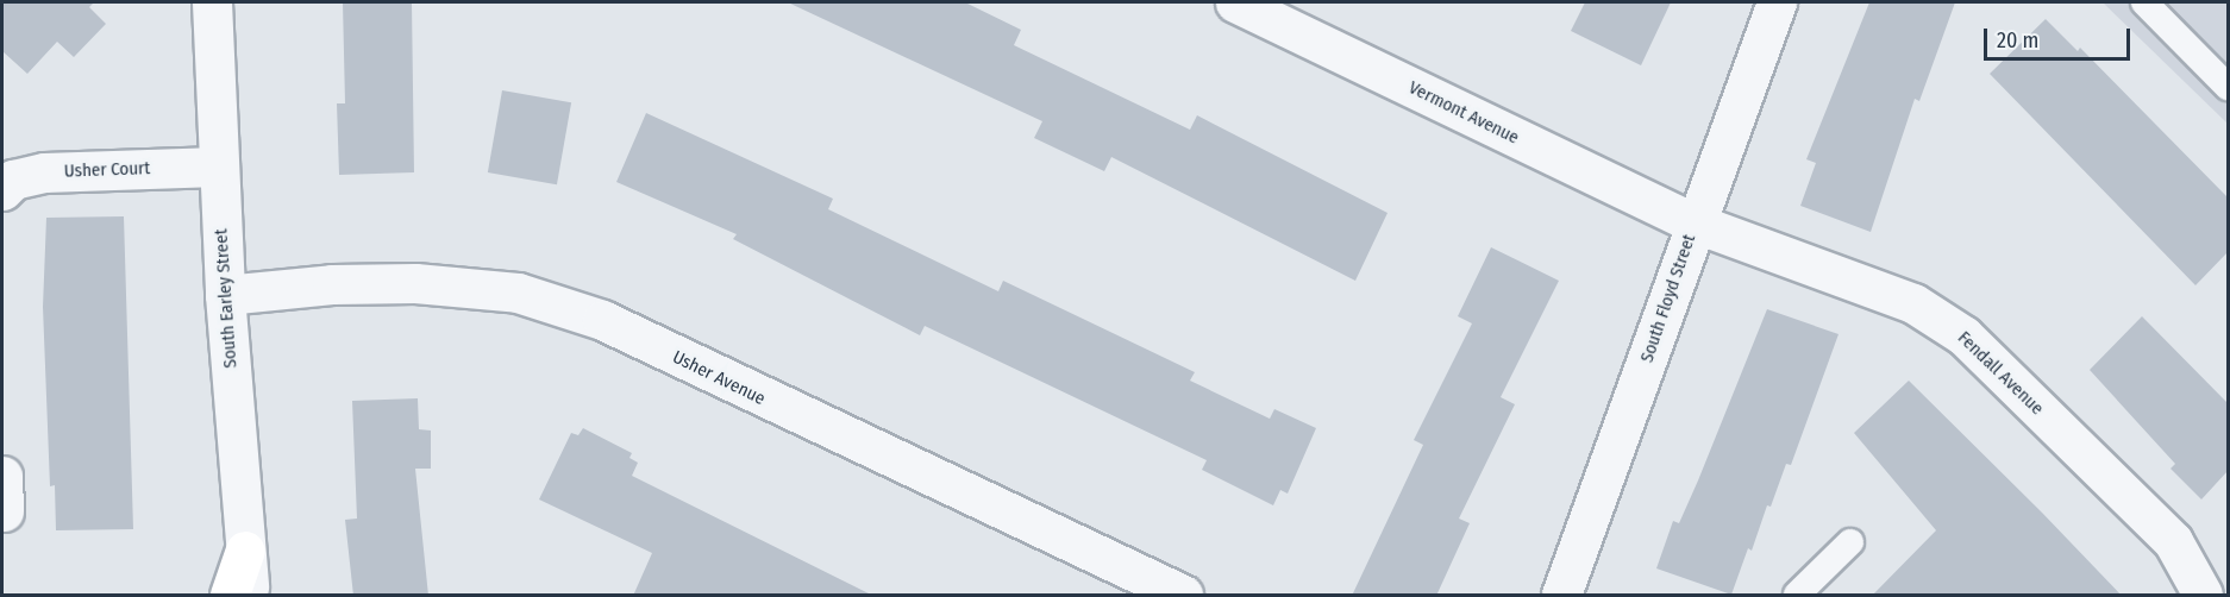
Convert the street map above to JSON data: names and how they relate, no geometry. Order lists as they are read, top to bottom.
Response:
{
  "streets": {
    "street": [
      "Vermont Avenue",
      "Usher Court",
      "South Earley Street",
      "South Floyd Street",
      "Fendall Avenue",
      "Usher Avenue"
    ]
  },
  "crossings": [
    ["Vermont Avenue", "South Floyd Street"],
    ["Vermont Avenue", "Fendall Avenue"],
    ["Usher Court", "South Earley Street"],
    ["South Earley Street", "Usher Avenue"],
    ["South Floyd Street", "Fendall Avenue"]
  ],
  "scale_bar": "20 m"
}
